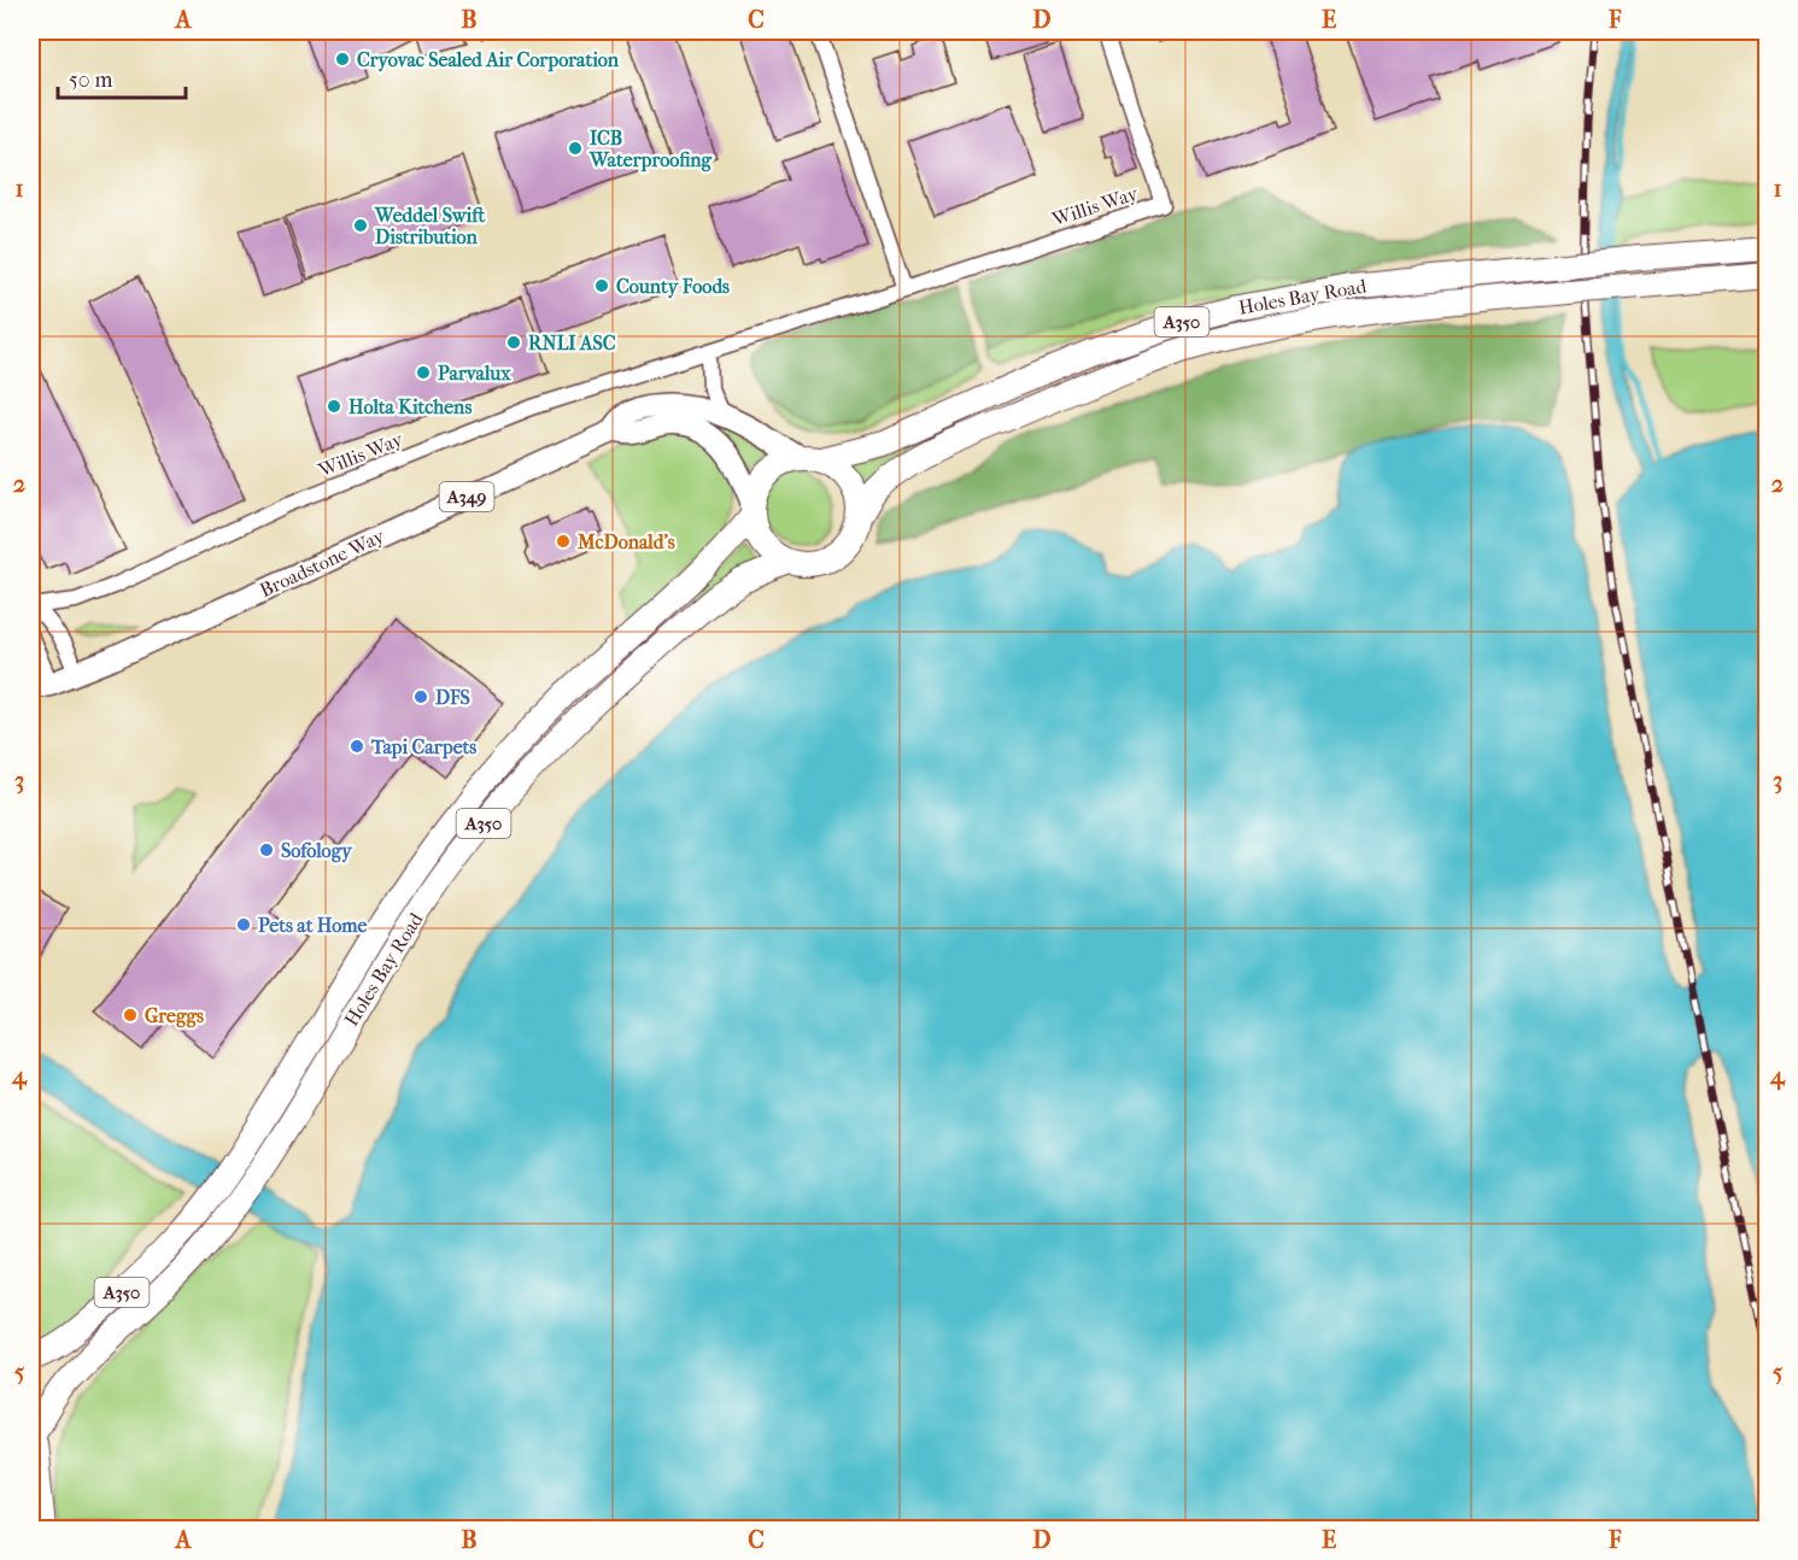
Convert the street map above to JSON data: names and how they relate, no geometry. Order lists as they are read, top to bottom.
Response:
{
  "streets": {
    "highway": ["Holes Bay Road", "A350"],
    "main road": ["A349", "Broadstone Way"],
    "street": ["Willis Way"]
  },
  "crossings": [
    ["Willis Way", "Broadstone Way"],
    ["Holes Bay Road", "A350"],
    ["Holes Bay Road", "Broadstone Way"]
  ],
  "places": [
    "Cryovac Sealed Air Corporation",
    "ICB Waterproofing",
    "Weddel Swift Distribution",
    "County Foods",
    "RNLI ASC",
    "Parvalux",
    "Holta Kitchens",
    "McDonald's",
    "DFS",
    "Tapi Carpets",
    "Sofology",
    "Pets at Home",
    "Greggs"
  ],
  "scale_bar": "50 m",
  "grid": {
    "columns": [
      "A",
      "B",
      "C",
      "D",
      "E",
      "F"
    ],
    "rows": [
      "1",
      "2",
      "3",
      "4",
      "5"
    ]
  }
}
